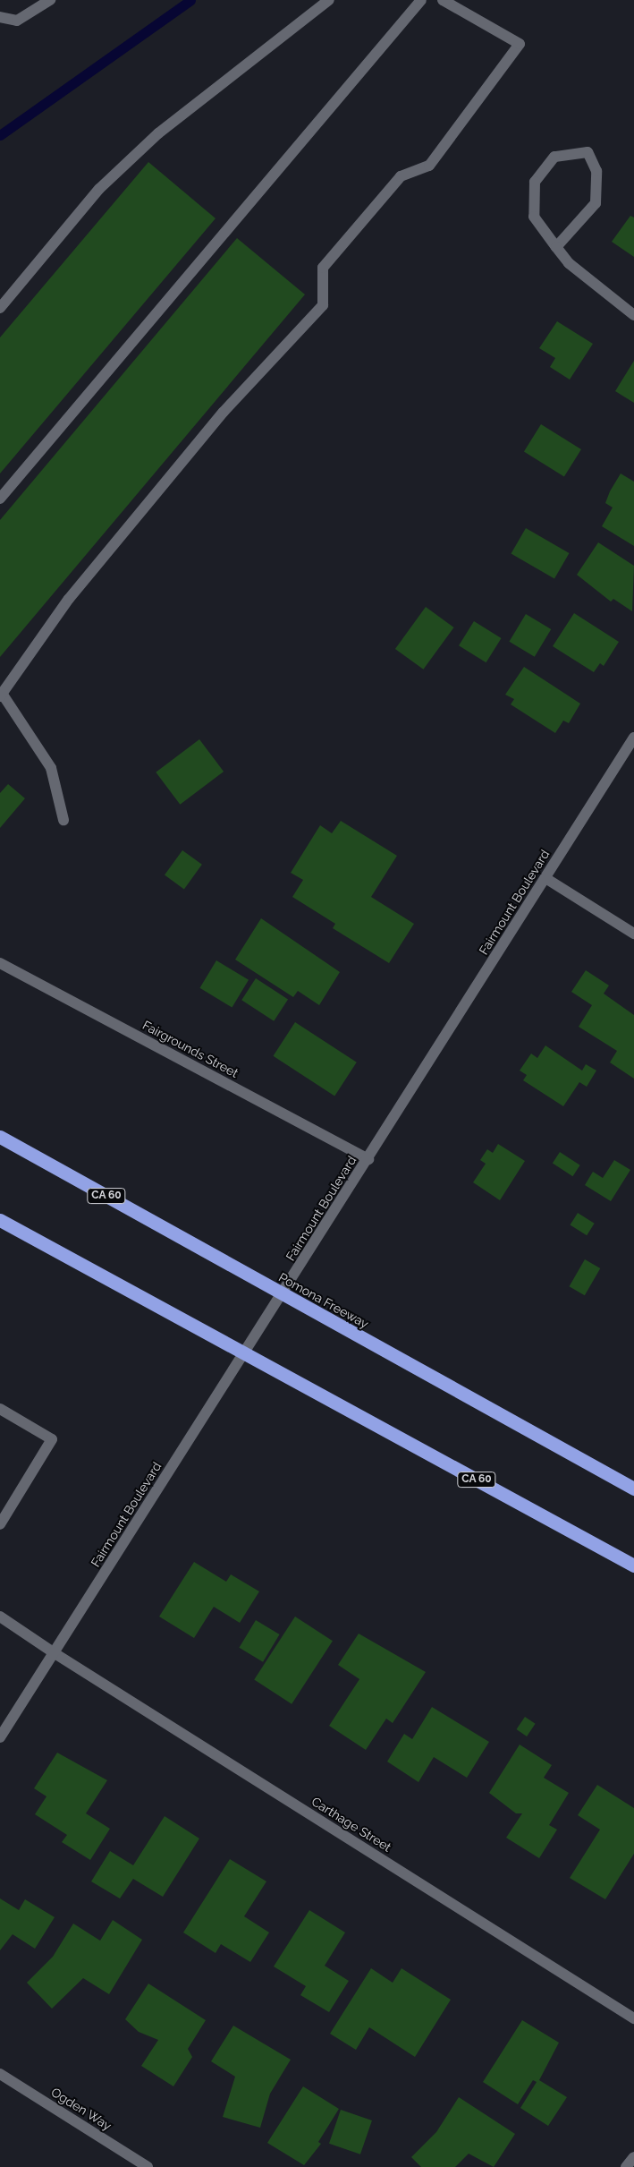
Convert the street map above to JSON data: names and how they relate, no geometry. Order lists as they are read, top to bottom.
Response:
{
  "streets": {
    "highway": ["CA 60", "Pomona Freeway"],
    "street": [
      "Fairmount Boulevard",
      "Fairgrounds Street",
      "Carthage Street",
      "Ogden Way"
    ]
  },
  "crossings": [
    ["Fairmount Boulevard", "Fairgrounds Street"],
    ["Fairmount Boulevard", "Carthage Street"]
  ]
}
